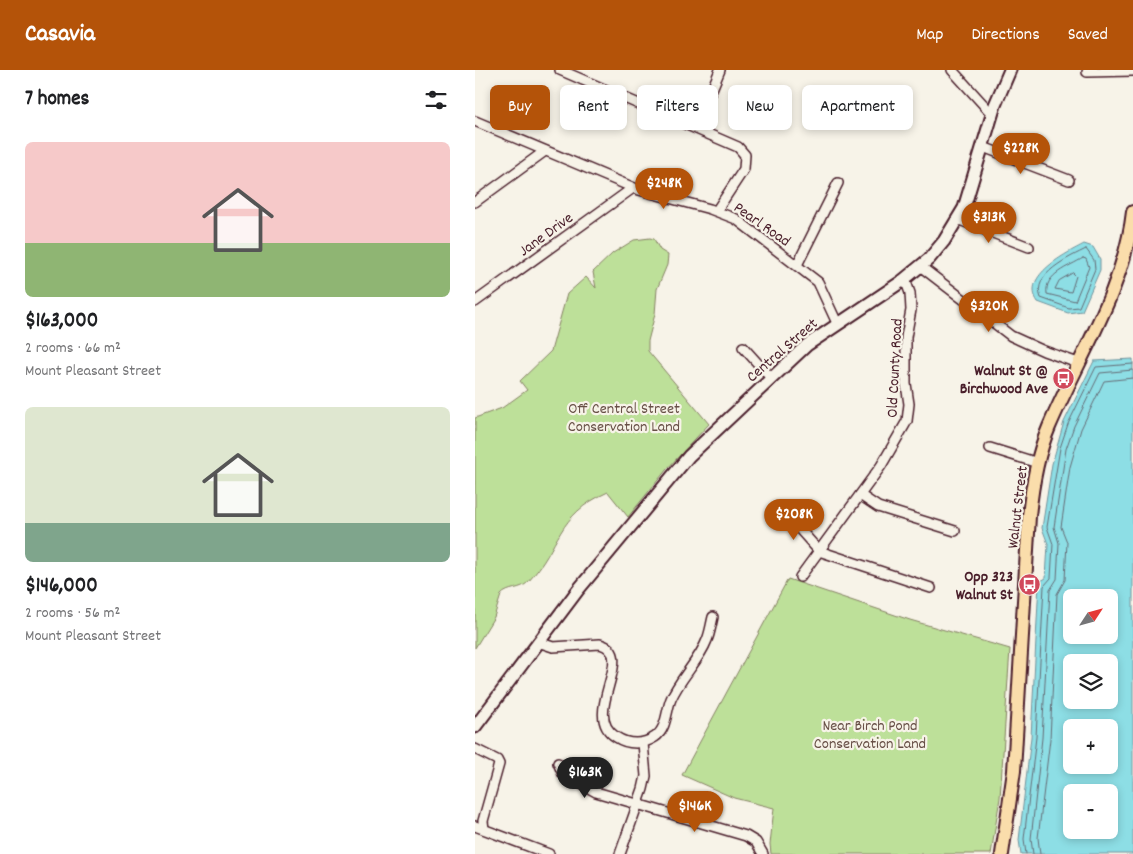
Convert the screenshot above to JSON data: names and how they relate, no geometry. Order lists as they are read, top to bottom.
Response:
{
  "streets": {
    "main road": ["Walnut Street"],
    "street": [
      "Pearl Road",
      "Jane Drive",
      "Central Street",
      "Old County Road"
    ]
  },
  "crossings": [
    ["Pearl Road", "Jane Drive"],
    ["Pearl Road", "Central Street"],
    ["Central Street", "Old County Road"]
  ],
  "parks": ["Off Central Street Conservation Land", "Near Birch Pond Conservation Land"],
  "places": {
    "bus stop": ["Walnut St @ Birchwood Ave", "Opp 323 Walnut St"]
  },
  "north": "top right",
  "page": {
    "header": "Casavia",
    "nav": ["Map", "Directions", "Saved"],
    "heading": "7 homes",
    "chip": [
      "Buy",
      "Rent",
      "Filters",
      "New",
      "Apartment"
    ],
    "list": [
      {
        "name": "$163,000",
        "note": "2 rooms · 66 m² · Mount Pleasant Street"
      },
      {
        "name": "$146,000",
        "note": "2 rooms · 56 m² · Mount Pleasant Street"
      }
    ],
    "price": [
      "$228K",
      "$248K",
      "$313K",
      "$320K",
      "$208K",
      "$163K",
      "$146K"
    ],
    "map_buttons": ["+", "−"]
  }
}
